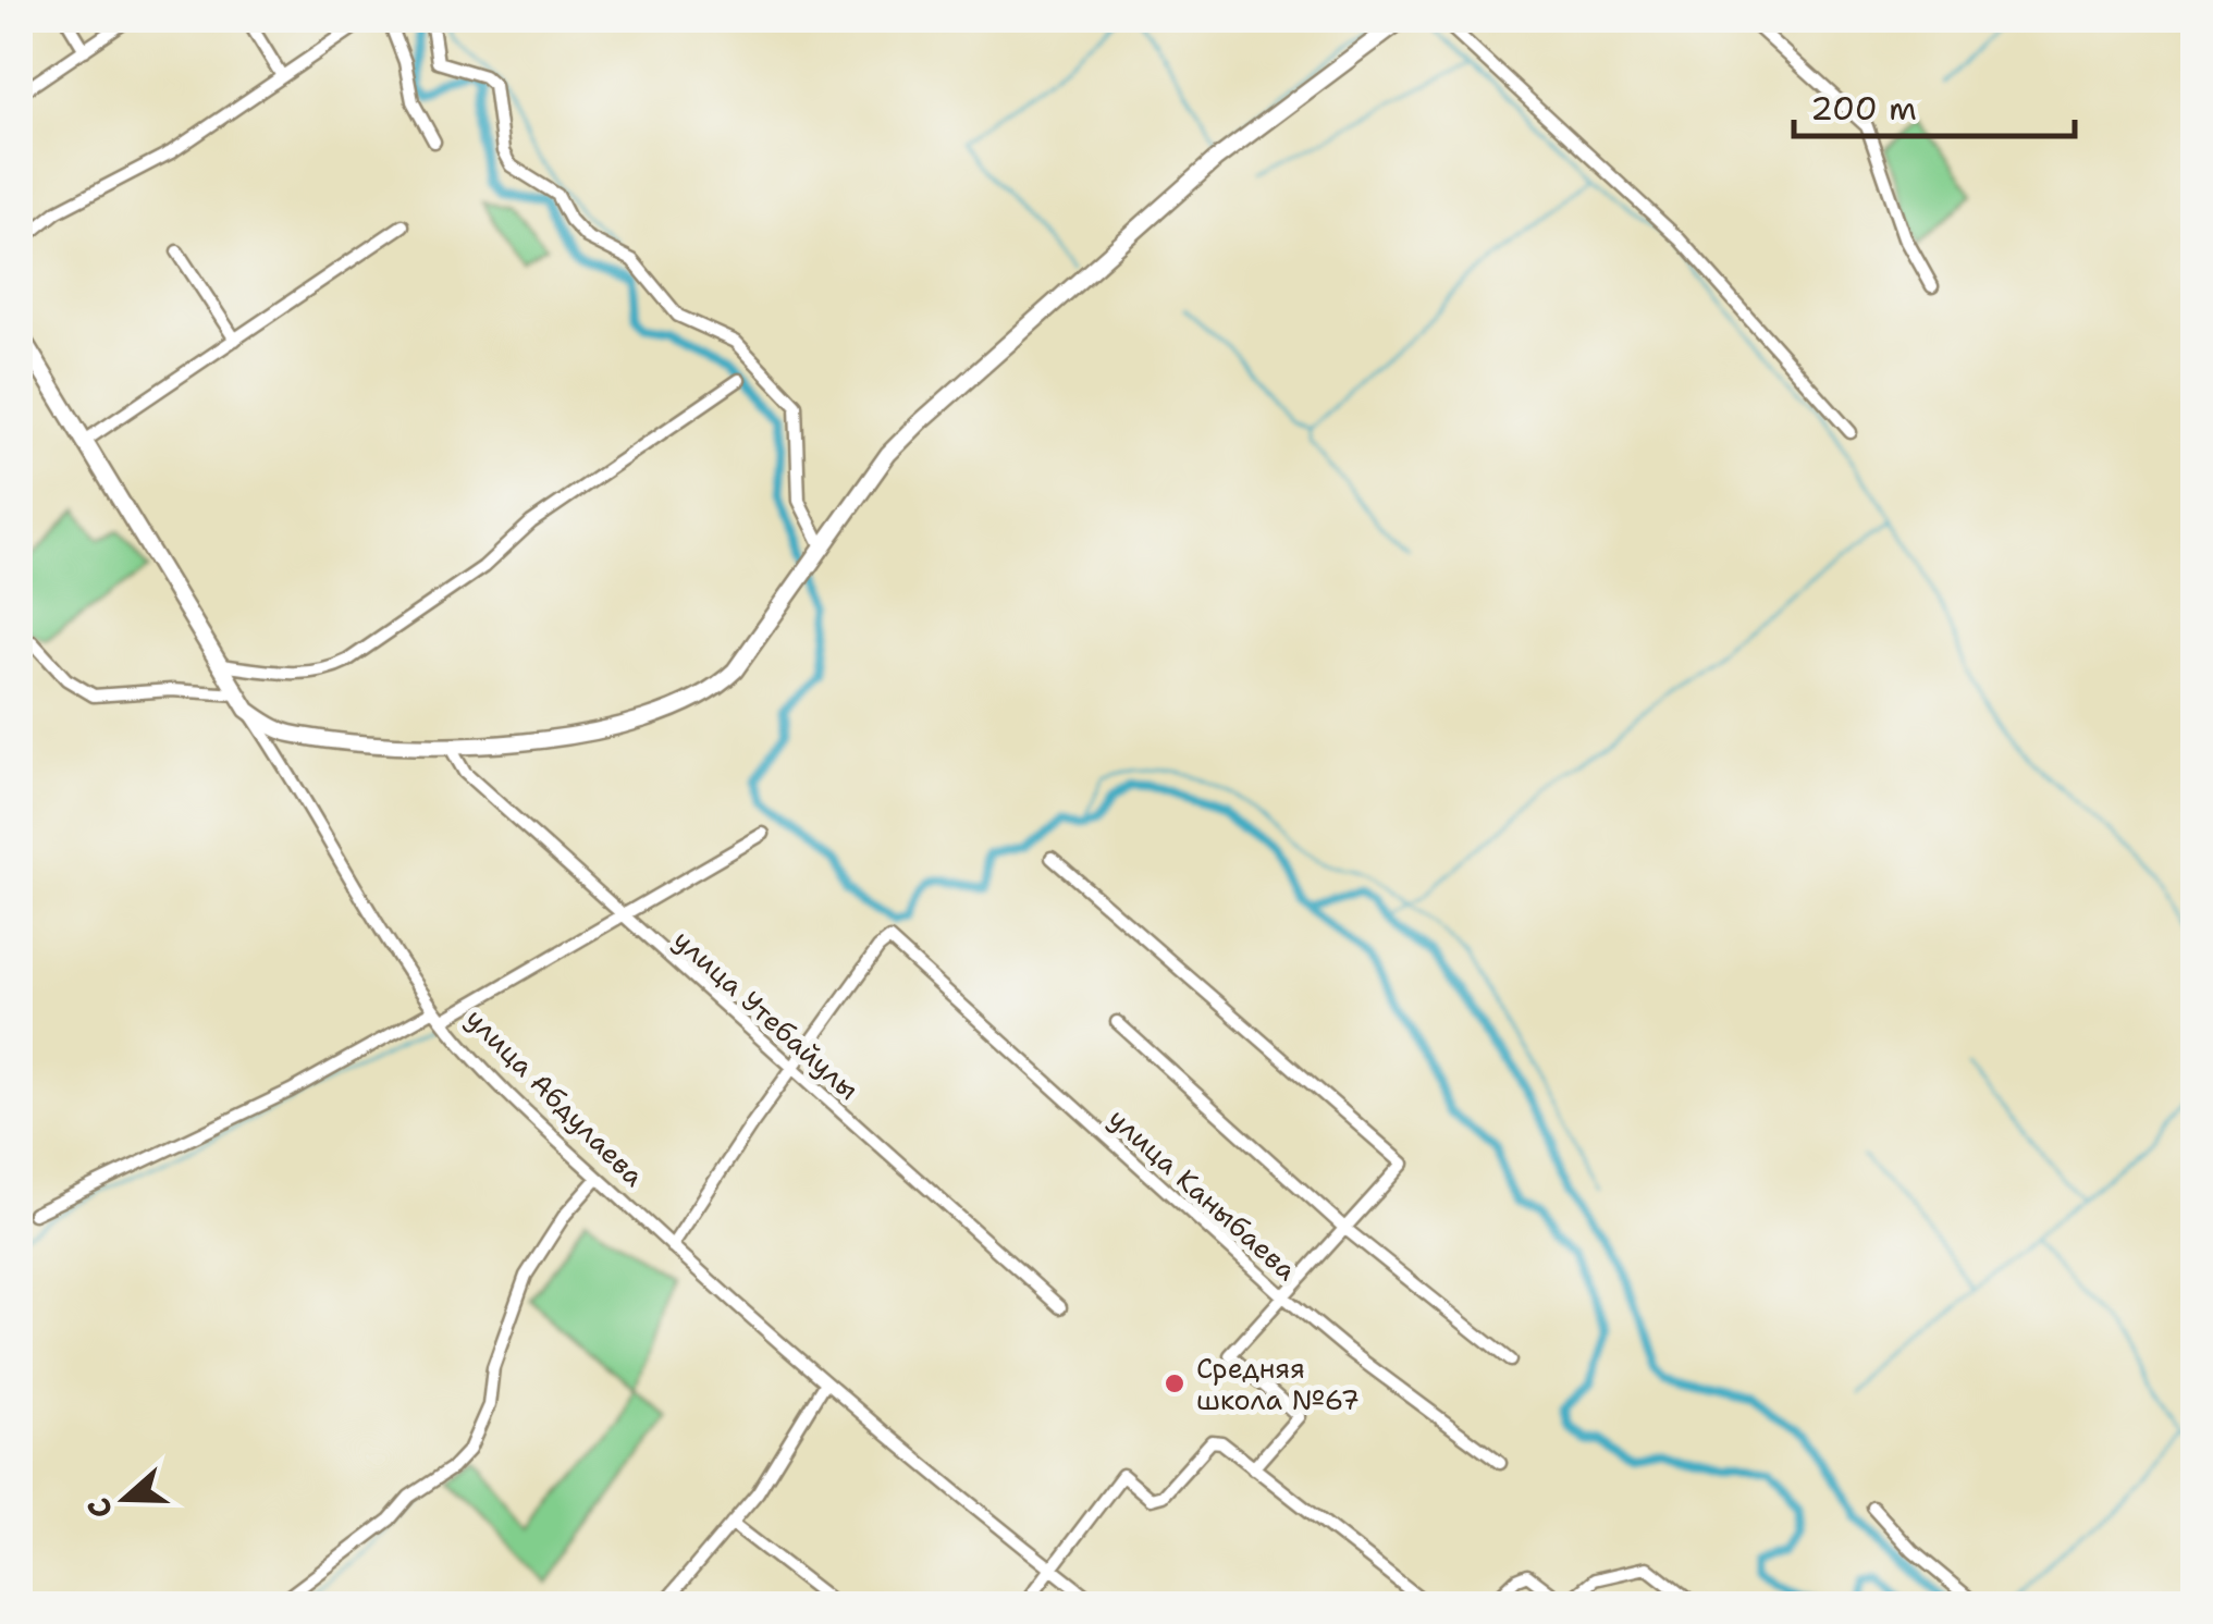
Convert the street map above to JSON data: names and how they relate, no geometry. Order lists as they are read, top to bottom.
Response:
{
  "streets": {
    "main road": ["улица Абдулаева"],
    "street": ["улица Утебайулы", "улица Каныбаева"]
  },
  "crossings": [
    ["улица Утебайулы", "улица Каныбаева"]
  ],
  "places": ["Средняя школа №67"],
  "scale_bar": "200 m",
  "north": "left"
}
